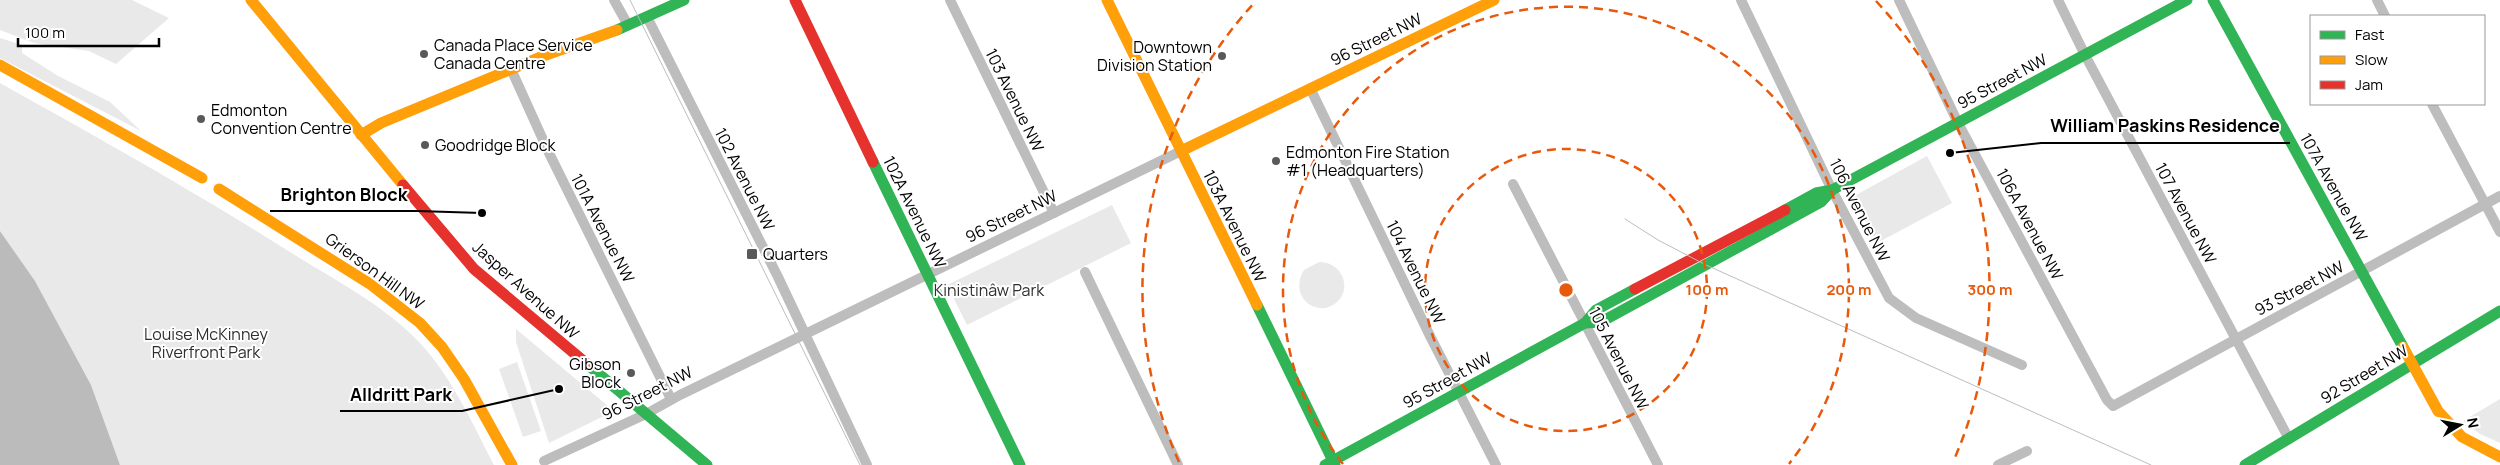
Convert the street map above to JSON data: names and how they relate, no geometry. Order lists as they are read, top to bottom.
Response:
{
  "streets": {
    "street": [
      "96 Street NW",
      "95 Street NW",
      "103 Avenue NW",
      "102 Avenue NW",
      "107A Avenue NW",
      "106 Avenue NW",
      "102A Avenue NW",
      "107 Avenue NW",
      "106A Avenue NW",
      "103A Avenue NW",
      "101A Avenue NW",
      "Grierson Hill NW",
      "104 Avenue NW",
      "93 Street NW",
      "Jasper Avenue NW",
      "105 Avenue NW",
      "92 Street NW"
    ]
  },
  "crossings": [
    ["96 Street NW", "103 Avenue NW"],
    ["96 Street NW", "102 Avenue NW"],
    ["96 Street NW", "102A Avenue NW"],
    ["96 Street NW", "103A Avenue NW"],
    ["96 Street NW", "101A Avenue NW"],
    ["96 Street NW", "104 Avenue NW"],
    ["96 Street NW", "Jasper Avenue NW"],
    ["95 Street NW", "106 Avenue NW"],
    ["95 Street NW", "107 Avenue NW"],
    ["95 Street NW", "106A Avenue NW"],
    ["95 Street NW", "103A Avenue NW"],
    ["95 Street NW", "104 Avenue NW"],
    ["95 Street NW", "105 Avenue NW"],
    ["107A Avenue NW", "93 Street NW"],
    ["107A Avenue NW", "92 Street NW"],
    ["107 Avenue NW", "93 Street NW"],
    ["107 Avenue NW", "92 Street NW"],
    ["106A Avenue NW", "93 Street NW"]
  ],
  "parks": ["Kinistinâw Park", "Louise McKinney Riverfront Park"],
  "places": {
    "other": [
      "Canada Place Service Canada Centre",
      "Downtown Division Station",
      "Edmonton Convention Centre",
      "Goodridge Block",
      "William Paskins Residence",
      "Edmonton Fire Station #1 (Headquarters)",
      "Brighton Block",
      "Gibson Block",
      "Alldritt Park"
    ],
    "transit": ["Quarters"]
  },
  "legend": ["Fast", "Slow", "Jam"],
  "scale_bar": "100 m",
  "north": "right",
  "rings": ["100 m", "200 m", "300 m"]
}
